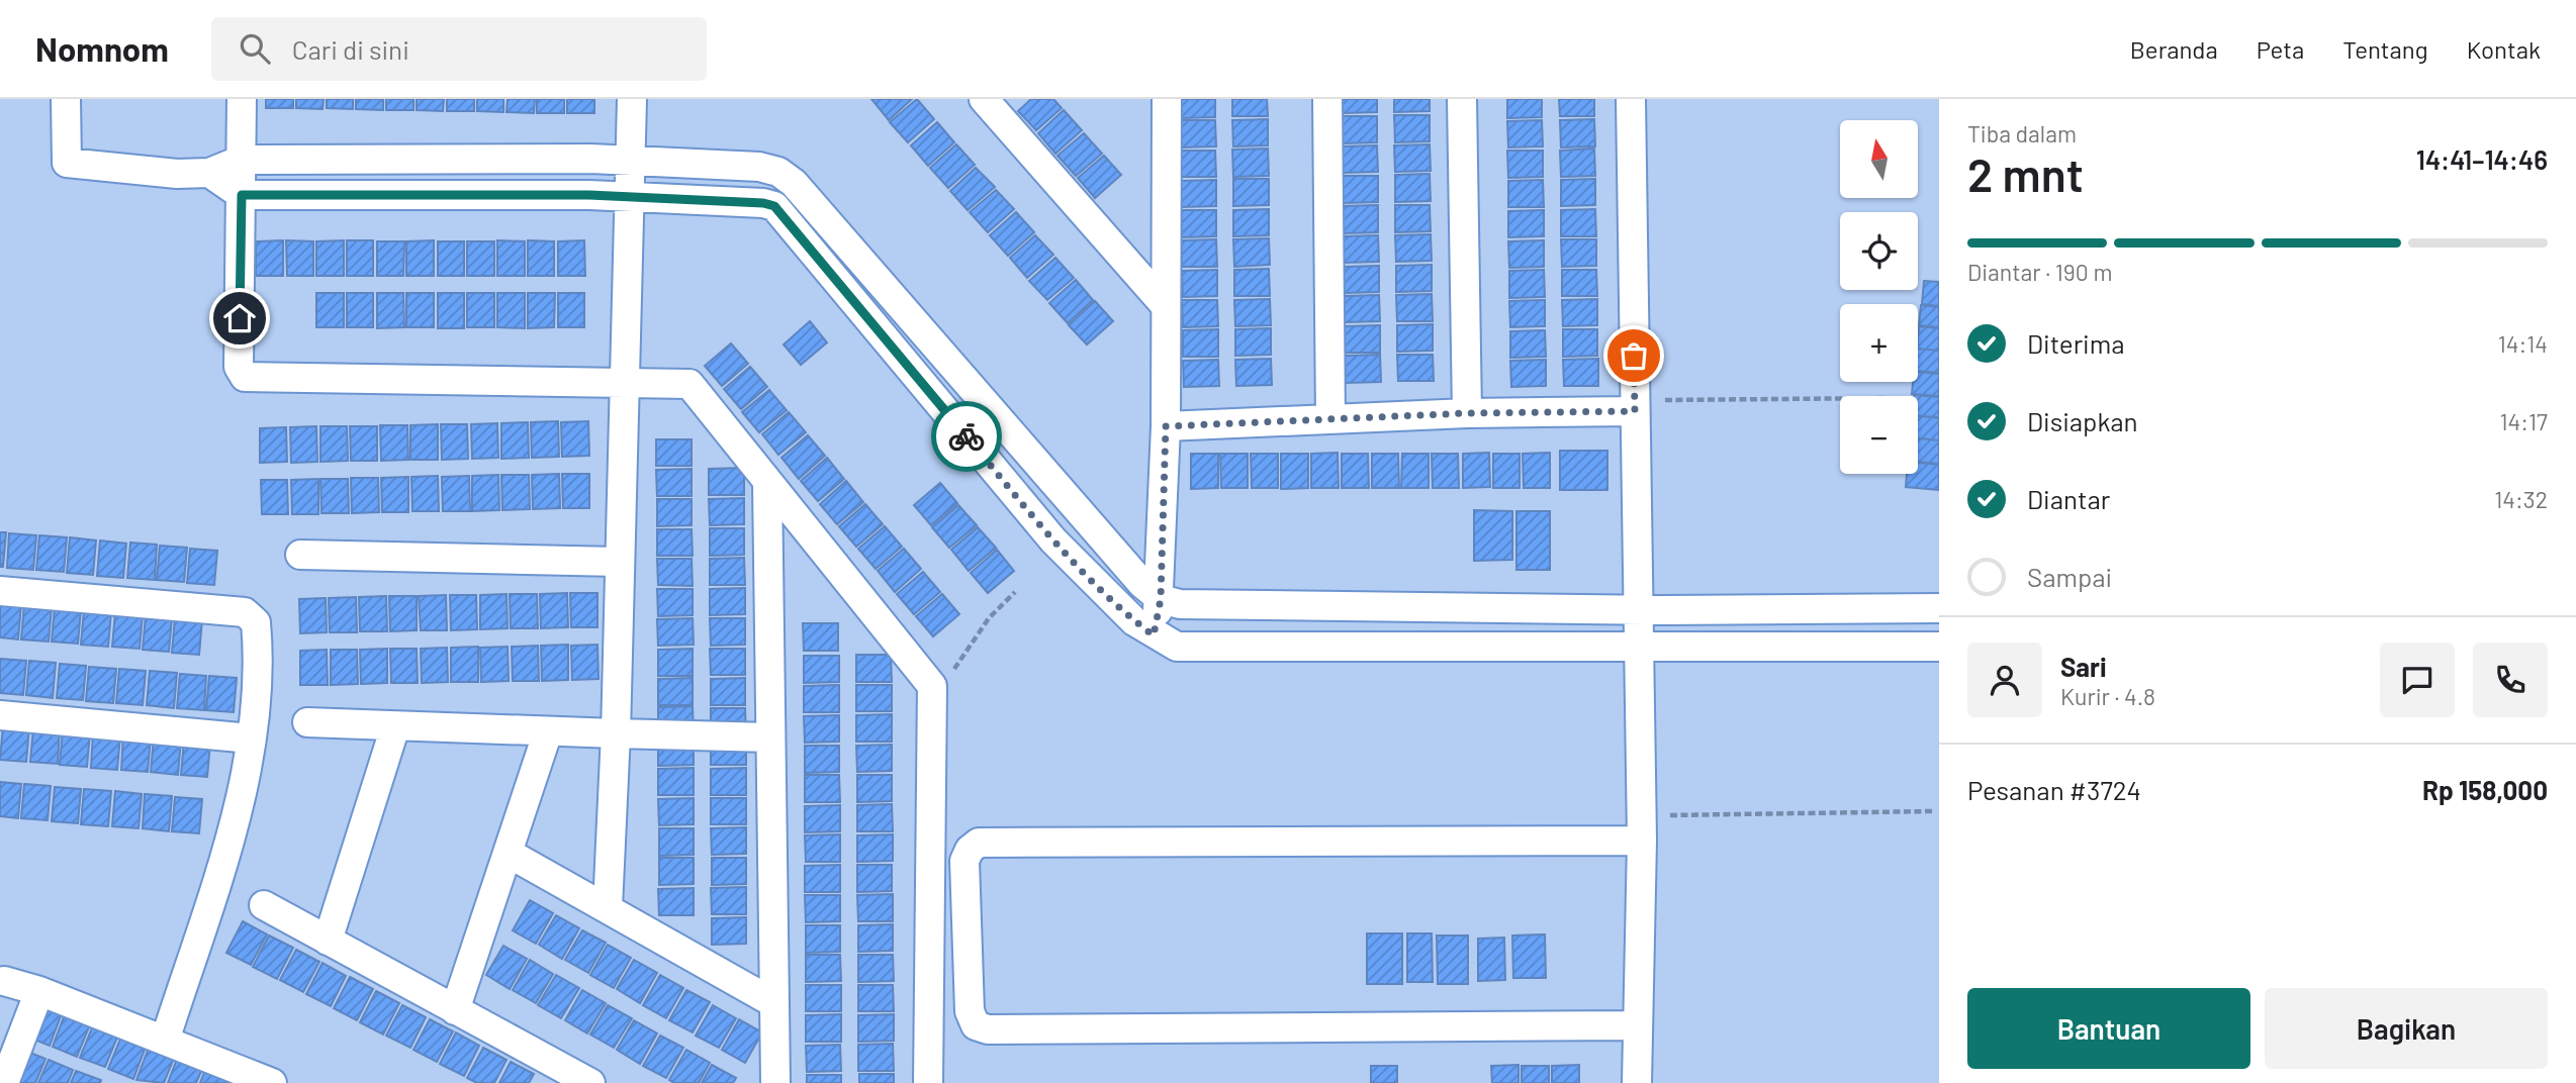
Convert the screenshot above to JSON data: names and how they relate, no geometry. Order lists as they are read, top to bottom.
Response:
{
  "north": "top",
  "page": {
    "header": "Nomnom",
    "search": "Cari di sini",
    "nav": [
      "Beranda",
      "Peta",
      "Tentang",
      "Kontak"
    ],
    "heading": ["2 mnt", "Tiba dalam", "14:41–14:46"],
    "panel": [
      "Sari",
      "Kurir · 4.8",
      "Pesanan #3724",
      "Rp 158,000"
    ],
    "map_buttons": ["+", "−"],
    "bar": "Diantar · 190 m",
    "list": [
      ["Diterima", "14:14"],
      ["Disiapkan", "14:17"],
      ["Diantar", "14:32"],
      "Sampai"
    ],
    "buttons": ["Bantuan", "Bagikan"]
  }
}
